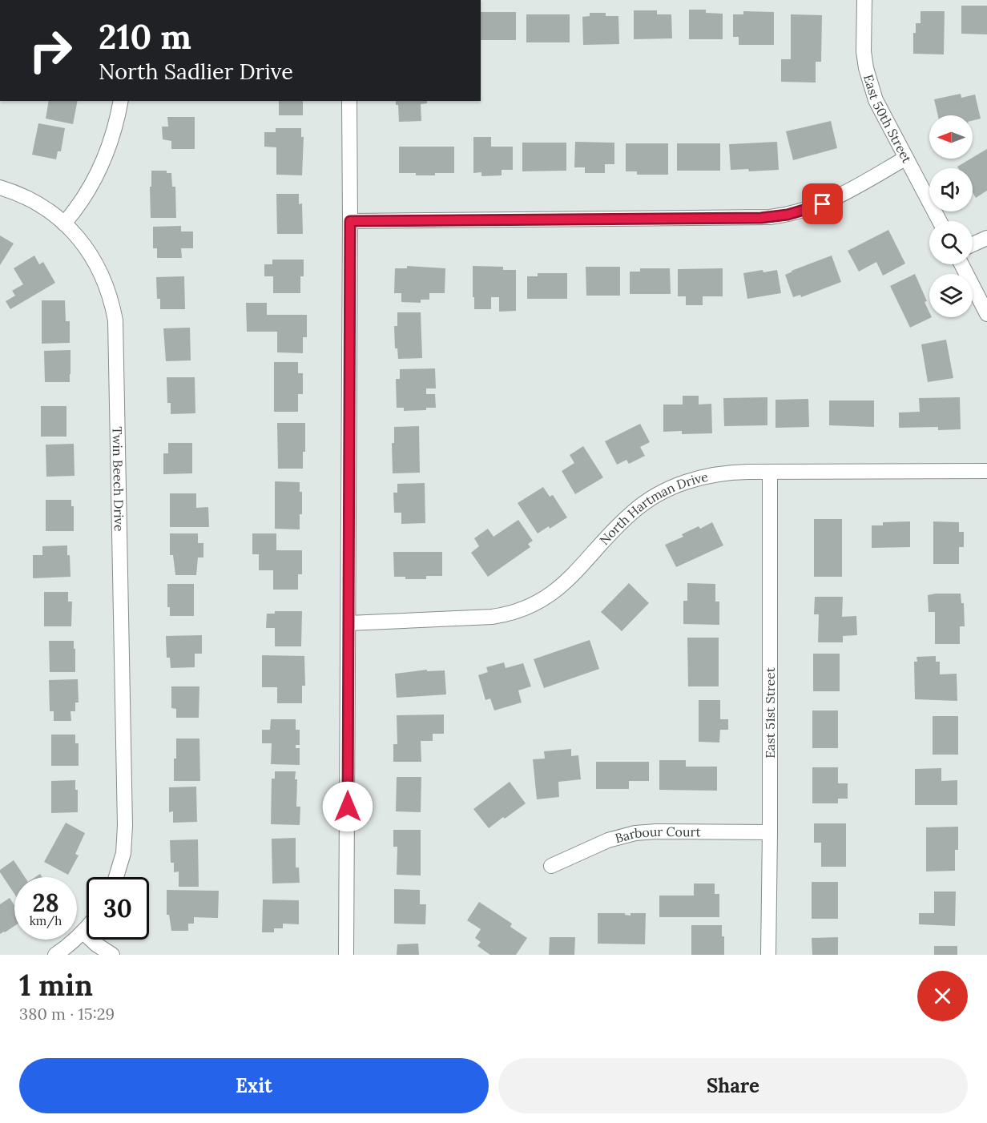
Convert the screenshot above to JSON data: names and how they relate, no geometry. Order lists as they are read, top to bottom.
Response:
{
  "streets": {
    "street": [
      "East 50th Street",
      "Twin Beech Drive",
      "North Hartman Drive",
      "East 51st Street",
      "Barbour Court"
    ]
  },
  "crossings": [
    ["North Hartman Drive", "East 51st Street"],
    ["East 51st Street", "Barbour Court"]
  ],
  "north": "left",
  "page": {
    "turn": ["210 m", "North Sadlier Drive"],
    "speed": "28 km/h",
    "limit": "30",
    "heading": ["1 min", "380 m · 15:29"],
    "buttons": ["Exit", "Share"]
  }
}
